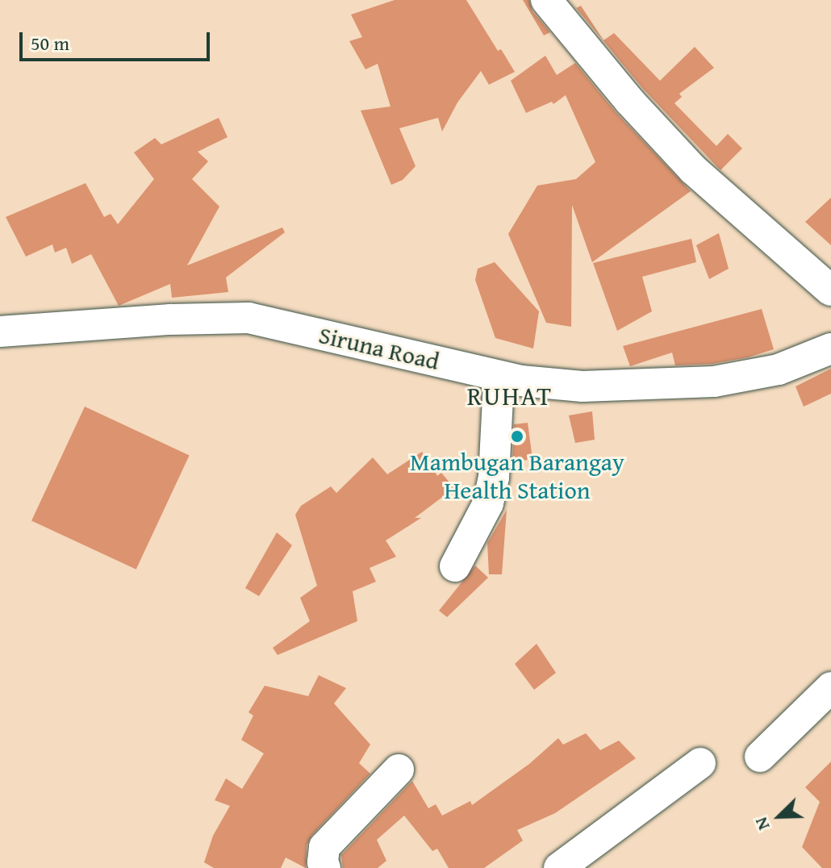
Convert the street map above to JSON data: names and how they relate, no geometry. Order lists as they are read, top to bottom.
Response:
{
  "streets": {
    "street": ["Siruna Road"]
  },
  "districts": ["RUHAT"],
  "places": ["Mambugan Barangay Health Station"],
  "scale_bar": "50 m",
  "north": "bottom left"
}
